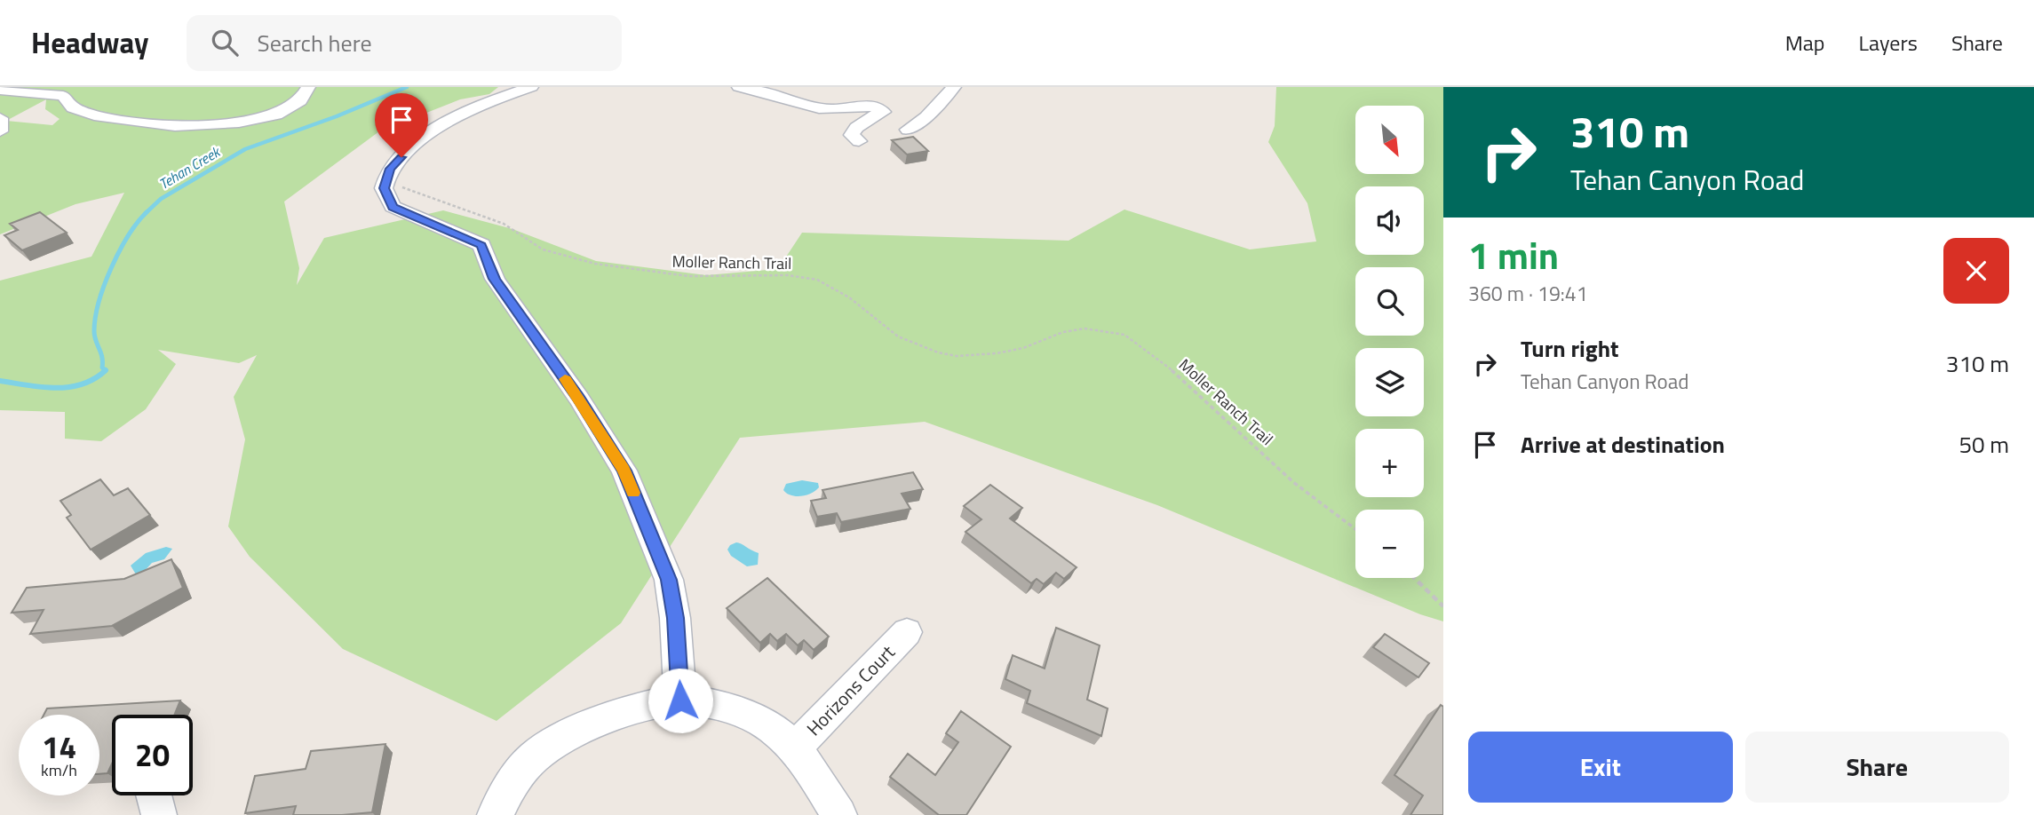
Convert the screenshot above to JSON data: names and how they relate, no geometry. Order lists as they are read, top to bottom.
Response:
{
  "streets": {
    "street": ["Horizons Court"],
    "path": ["Moller Ranch Trail"]
  },
  "water": ["Tehan Creek"],
  "north": "bottom right",
  "page": {
    "header": "Headway",
    "search": "Search here",
    "nav": ["Map", "Layers", "Share"],
    "turn": ["310 m", "Tehan Canyon Road"],
    "map_buttons": ["+", "−"],
    "heading": ["1 min", "360 m · 19:41"],
    "list": [
      {
        "name": "Turn right",
        "note": "Tehan Canyon Road",
        "value": "310 m"
      },
      {
        "name": "Arrive at destination",
        "value": "50 m"
      }
    ],
    "speed": "14 km/h",
    "limit": "20",
    "buttons": ["Exit", "Share"]
  }
}
